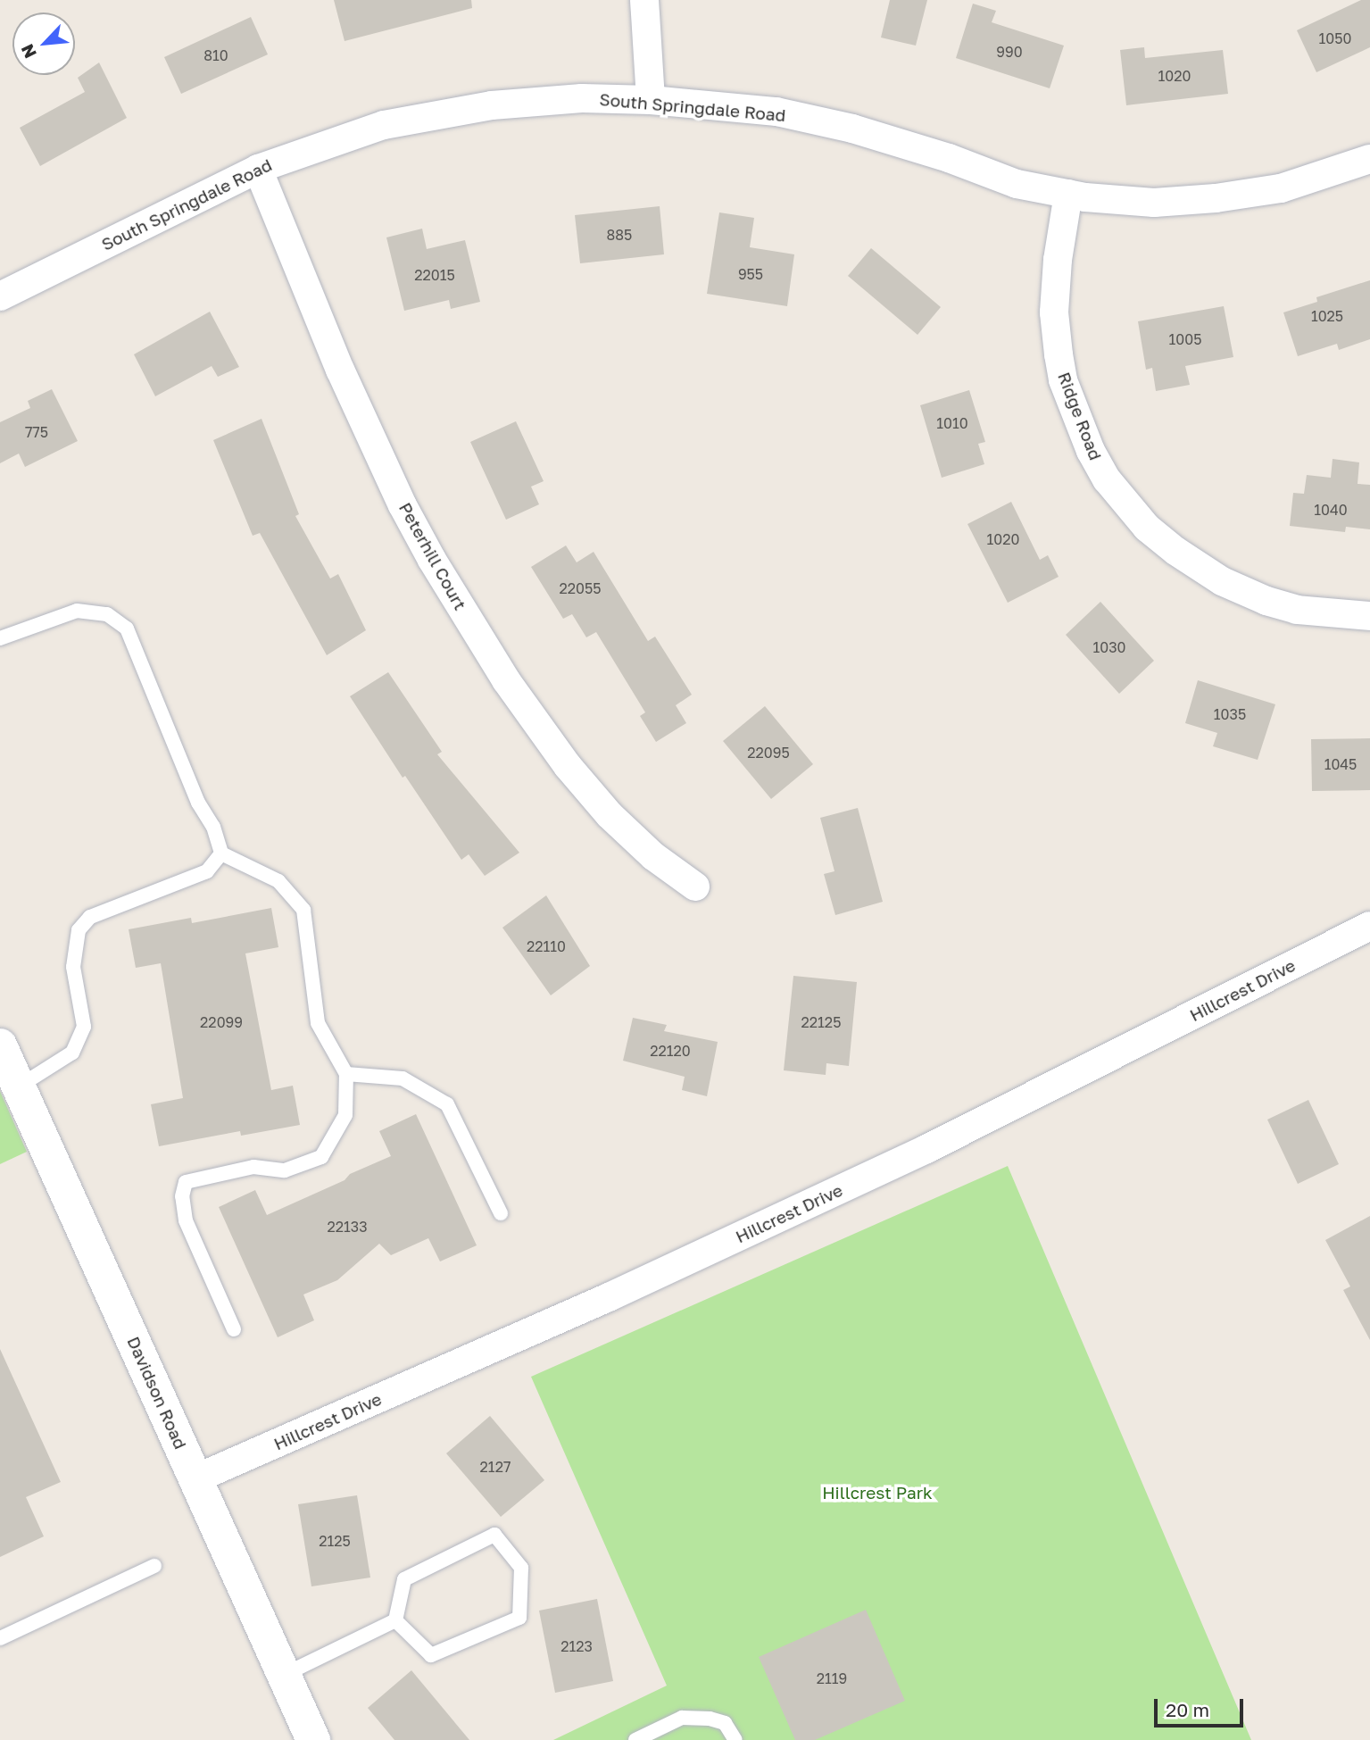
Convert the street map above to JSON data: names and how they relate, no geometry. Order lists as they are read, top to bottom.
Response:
{
  "streets": {
    "street": [
      "South Springdale Road",
      "Ridge Road",
      "Peterhill Court",
      "Hillcrest Drive",
      "Davidson Road"
    ]
  },
  "crossings": [
    ["South Springdale Road", "Ridge Road"],
    ["South Springdale Road", "Peterhill Court"],
    ["Hillcrest Drive", "Davidson Road"]
  ],
  "parks": ["Hillcrest Park"],
  "house_numbers": [
    "1050",
    "990",
    "810",
    "1020",
    "885",
    "955",
    "22015",
    "1025",
    "1005",
    "1010",
    "775",
    "1040",
    "1020",
    "22055",
    "1030",
    "1035",
    "22095",
    "1045",
    "22110",
    "22099",
    "22125",
    "22120",
    "22133",
    "2127",
    "2125",
    "2123",
    "2119"
  ],
  "scale_bar": "20 m",
  "north": "bottom left"
}
